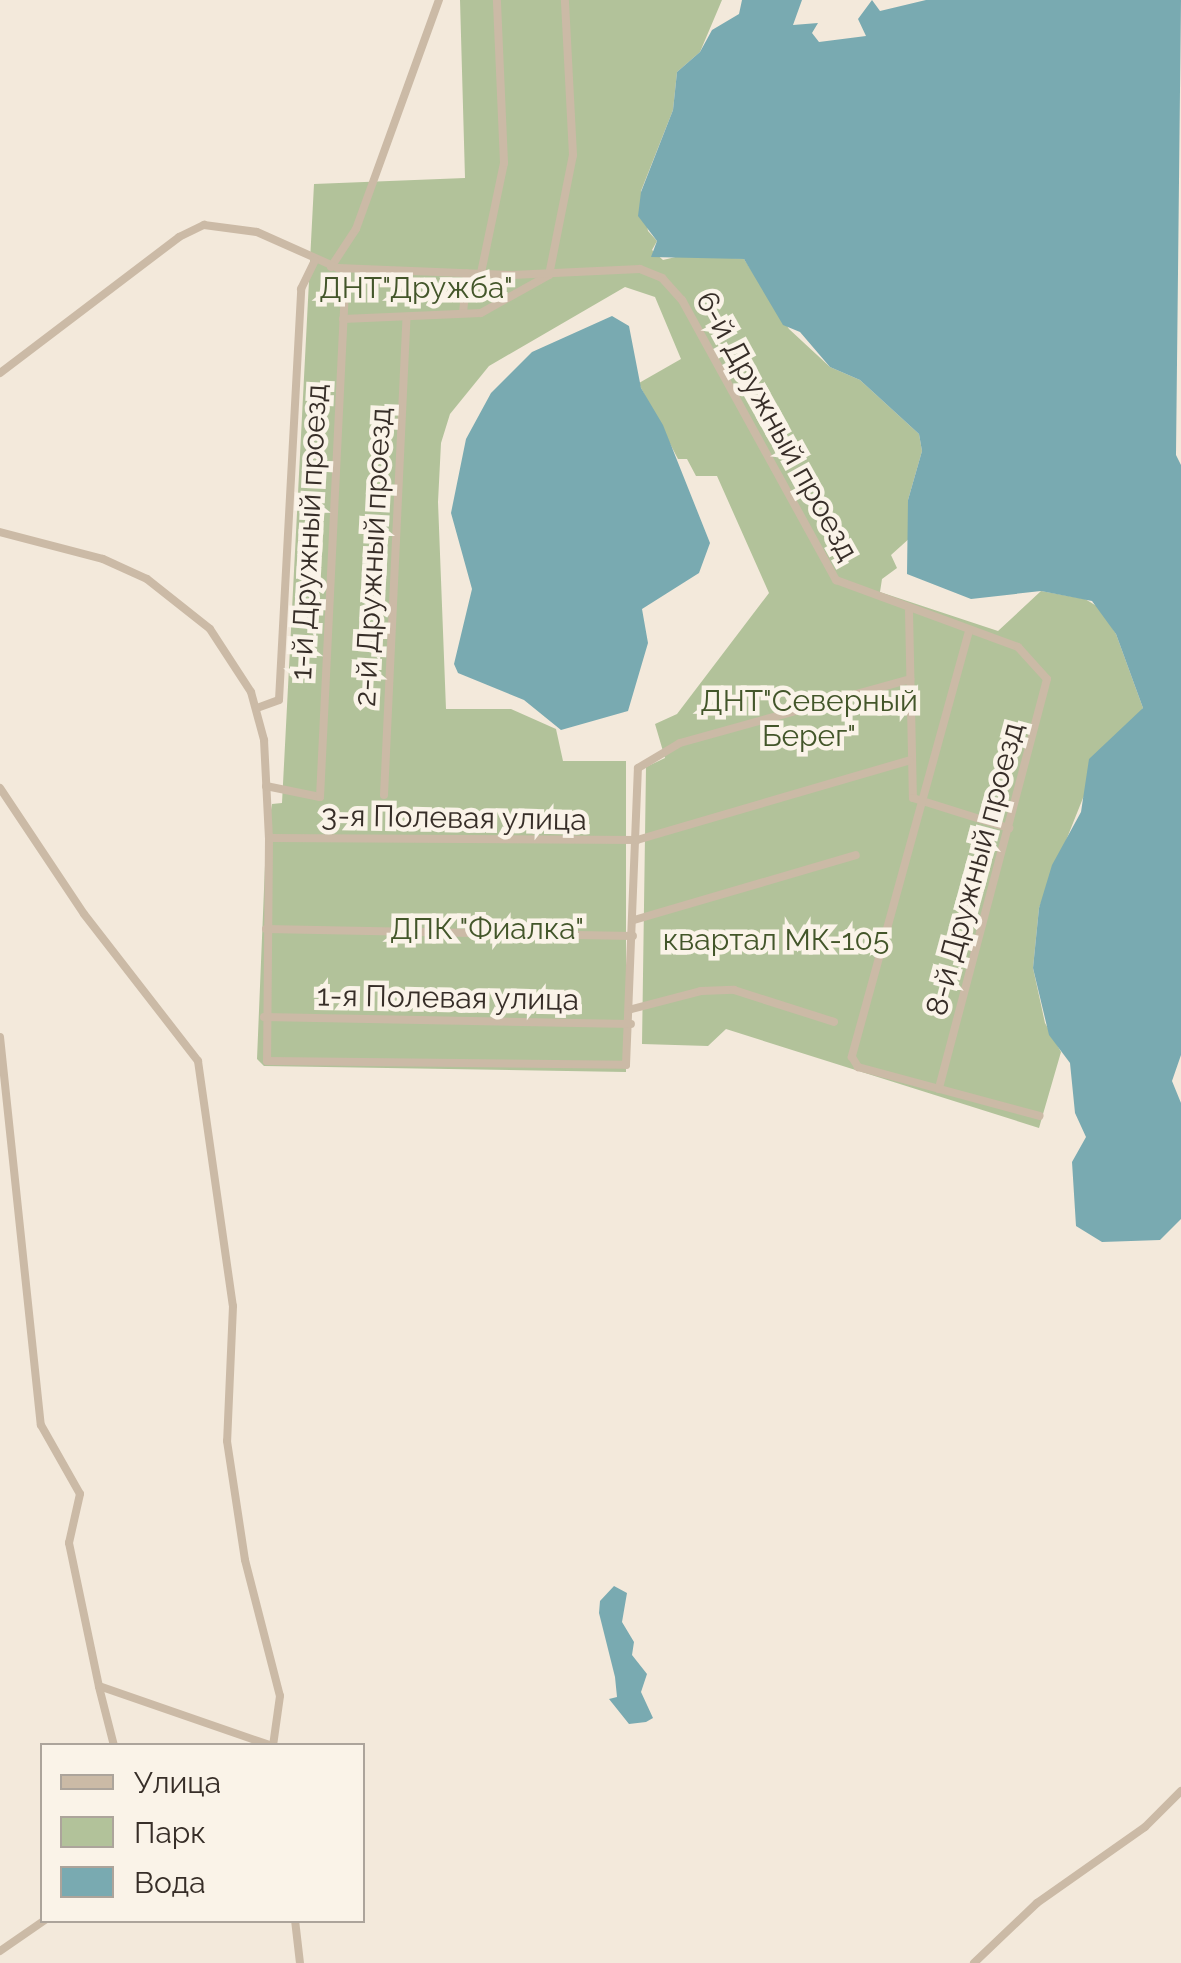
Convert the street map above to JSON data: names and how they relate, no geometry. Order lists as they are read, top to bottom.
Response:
{
  "streets": {
    "street": [
      "6-й Дружный проезд",
      "1-й Дружный проезд",
      "2-й Дружный проезд",
      "3-я Полевая улица",
      "8-й Дружный проезд",
      "1-я Полевая улица"
    ]
  },
  "crossings": [
    ["6-й Дружный проезд", "8-й Дружный проезд"]
  ],
  "parks": [
    "ДНТ\"Дружба\"",
    "ДНТ\"Северный Берег\"",
    "ДПК \"Фиалка\"",
    "квартал МК-105"
  ],
  "legend": ["Улица", "Парк", "Вода"]
}
